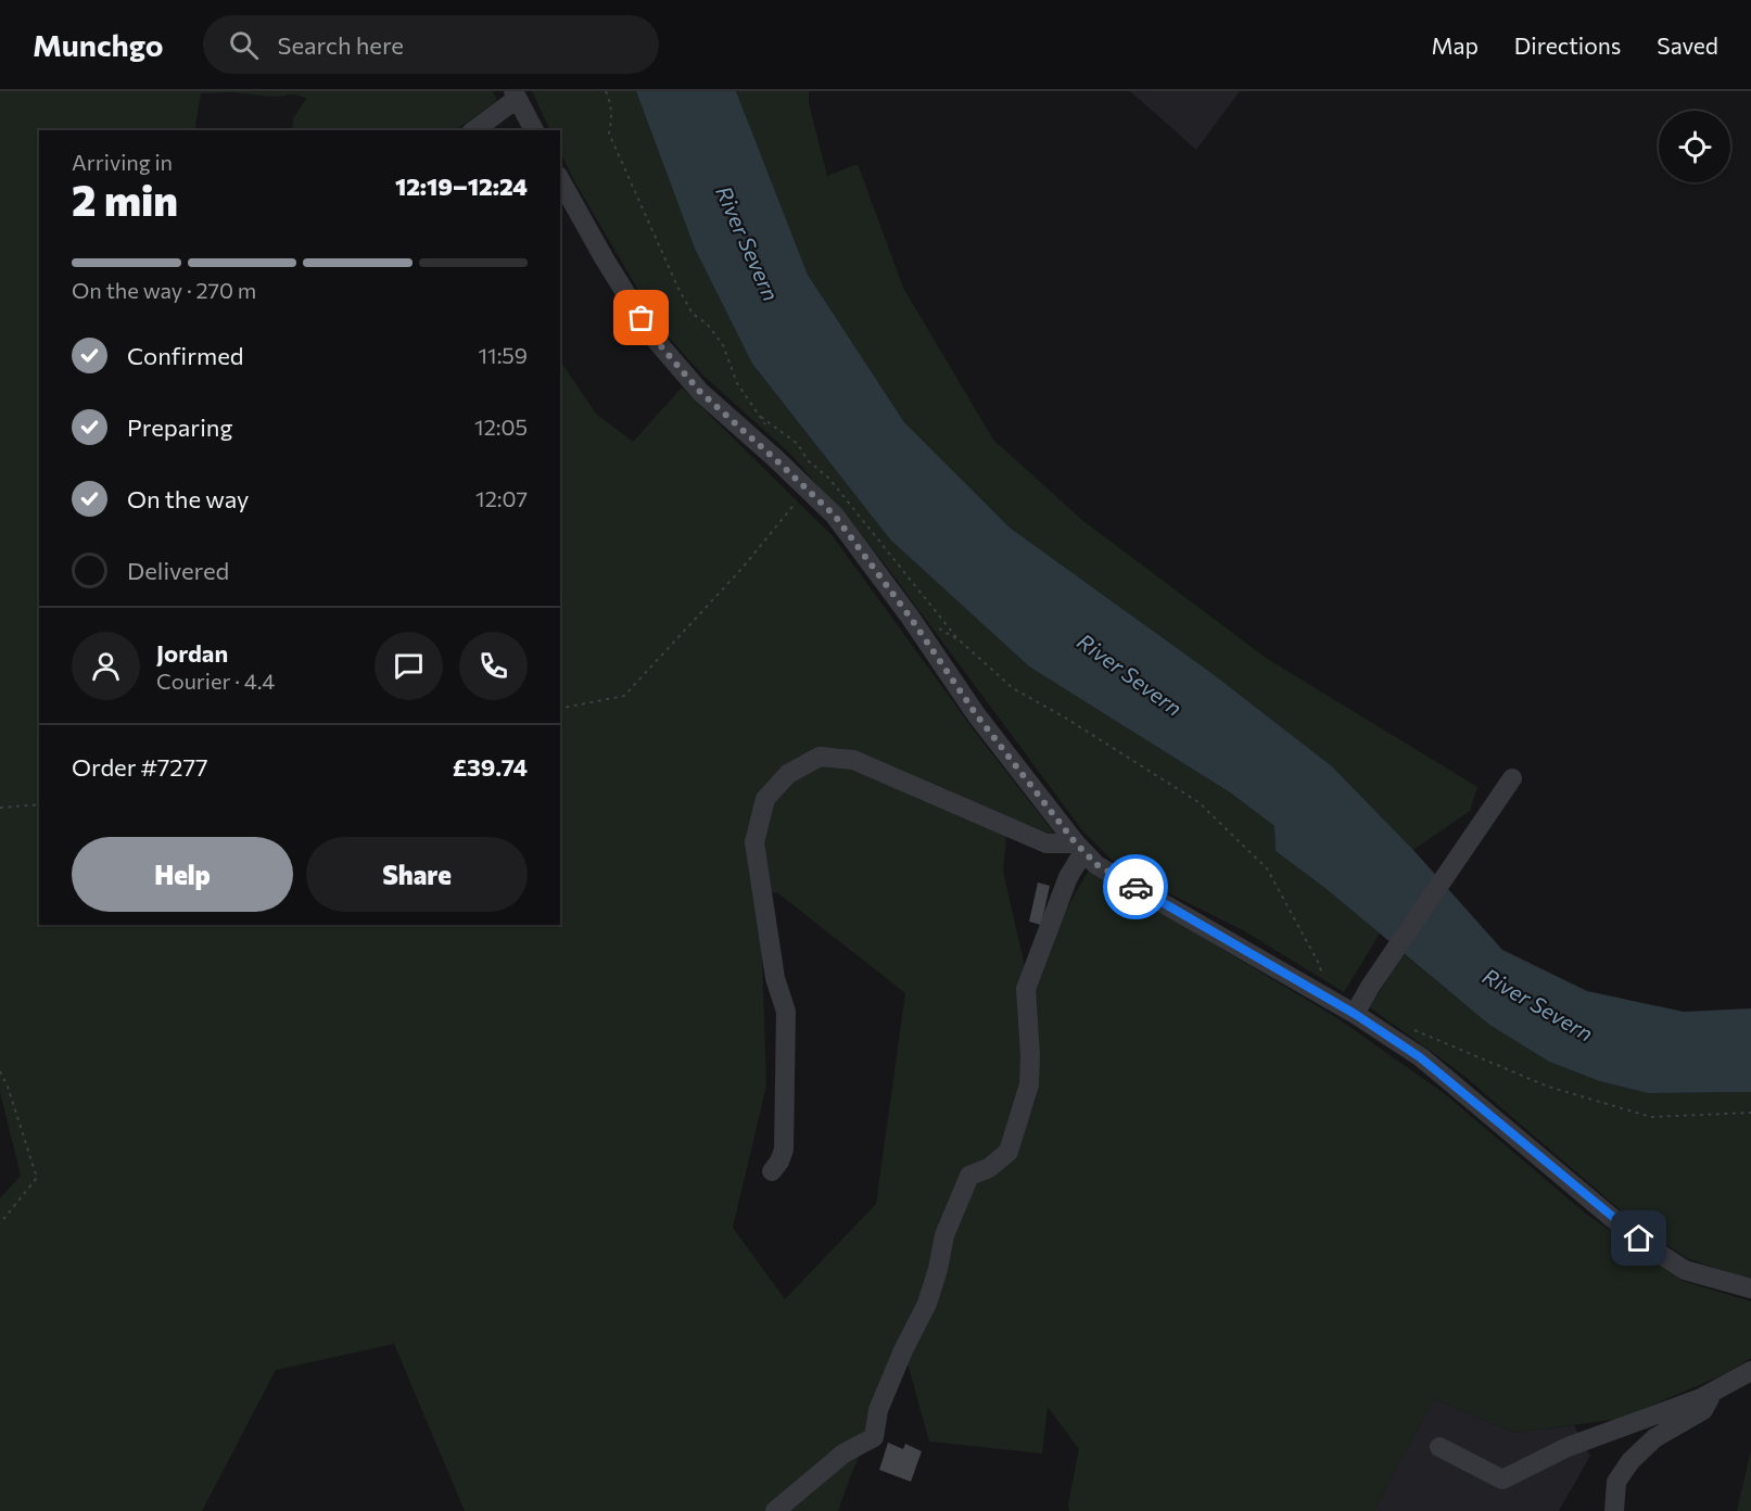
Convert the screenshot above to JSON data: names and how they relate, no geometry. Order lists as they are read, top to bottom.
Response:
{
  "water": ["River Severn"],
  "page": {
    "header": "Munchgo",
    "search": "Search here",
    "nav": ["Map", "Directions", "Saved"],
    "heading": ["2 min", "Arriving in", "12:19–12:24"],
    "panel": [
      "Jordan",
      "Courier · 4.4",
      "Order #7277",
      "£39.74"
    ],
    "bar": "On the way · 270 m",
    "list": [
      ["Confirmed", "11:59"],
      ["Preparing", "12:05"],
      ["On the way", "12:07"],
      "Delivered"
    ],
    "buttons": ["Help", "Share"]
  }
}
